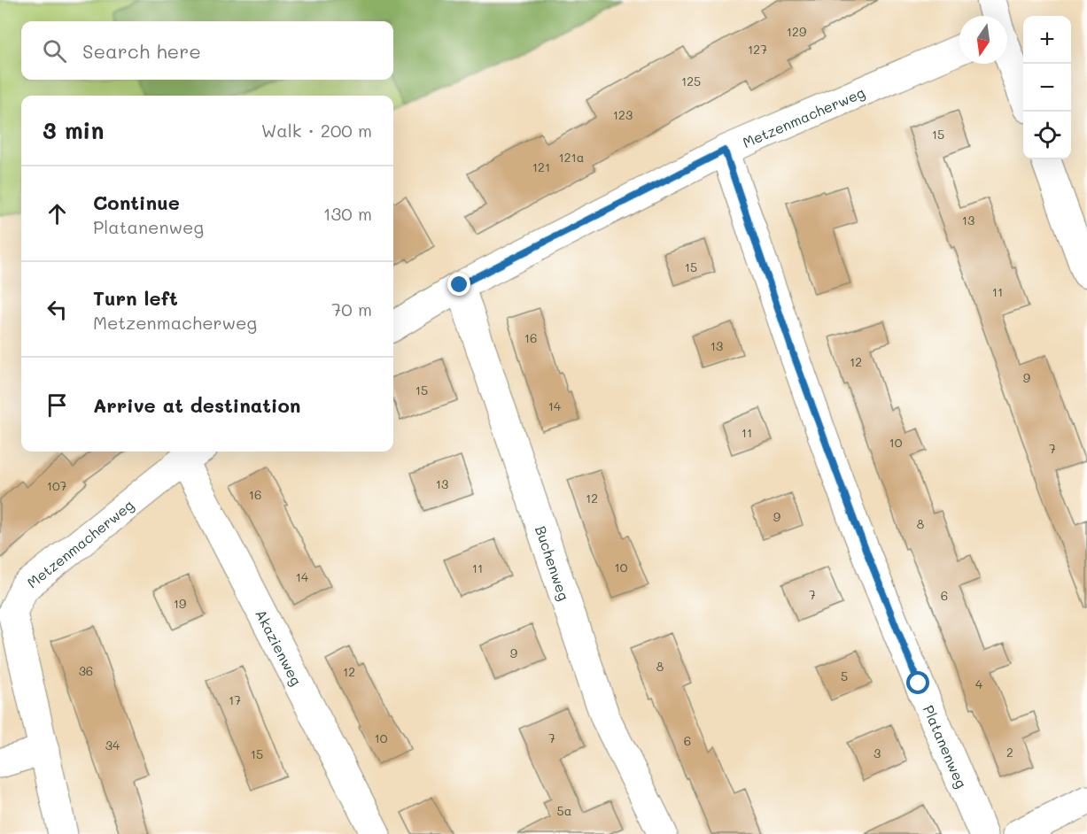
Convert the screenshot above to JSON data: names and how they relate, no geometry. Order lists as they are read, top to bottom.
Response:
{
  "streets": {
    "street": [
      "Metzenmacherweg",
      "Buchenweg",
      "Akazienweg",
      "Platanenweg"
    ]
  },
  "crossings": [
    ["Metzenmacherweg", "Buchenweg"],
    ["Metzenmacherweg", "Akazienweg"],
    ["Metzenmacherweg", "Platanenweg"]
  ],
  "house_numbers": [
    "129",
    "127",
    "125",
    "123",
    "15",
    "121a",
    "121",
    "13",
    "15",
    "11",
    "16",
    "13",
    "12",
    "9",
    "15",
    "14",
    "11",
    "10",
    "7",
    "13",
    "107",
    "16",
    "12",
    "9",
    "8",
    "10",
    "11",
    "14",
    "7",
    "6",
    "19",
    "9",
    "8",
    "36",
    "12",
    "5",
    "4",
    "17",
    "10",
    "7",
    "6",
    "34",
    "2",
    "3",
    "15",
    "5a"
  ],
  "north": "bottom",
  "page": {
    "map_buttons": ["+", "−"],
    "search": "Search here",
    "heading": ["3 min", "Walk · 200 m"],
    "list": [
      ["Continue", "Platanenweg", "130 m"],
      ["Turn left", "Metzenmacherweg", "70 m"],
      "Arrive at destination"
    ]
  }
}
